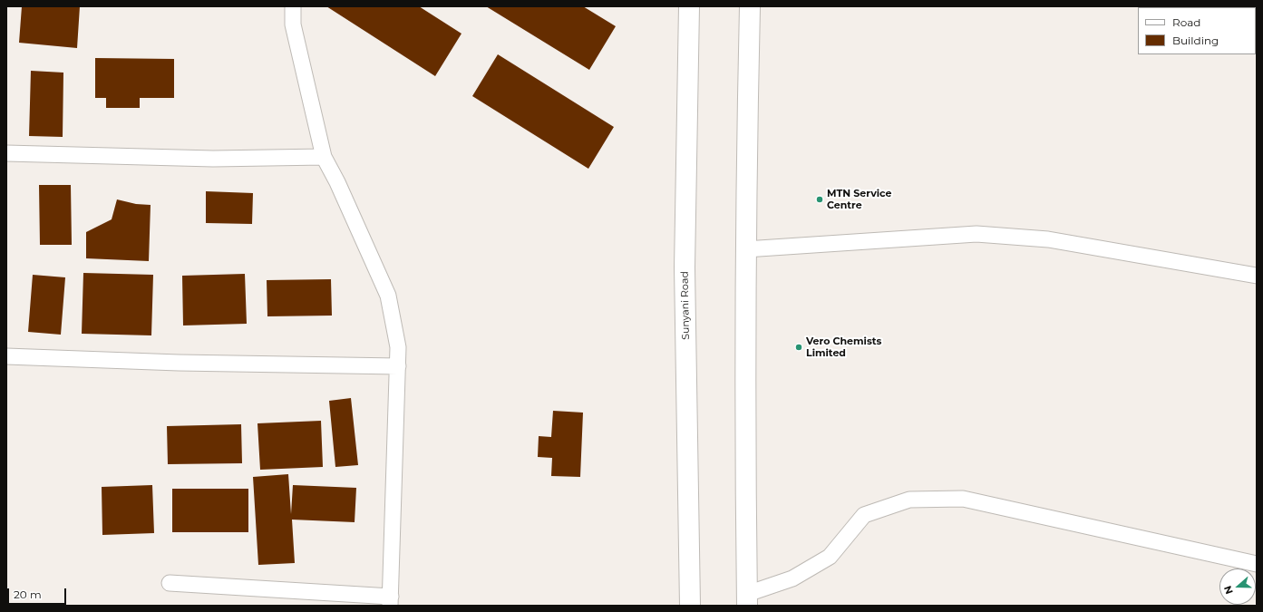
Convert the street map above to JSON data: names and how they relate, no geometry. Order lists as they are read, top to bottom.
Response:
{
  "streets": {
    "main road": ["Sunyani Road"]
  },
  "places": ["MTN Service Centre", "Vero Chemists Limited"],
  "legend": ["Road", "Building"],
  "scale_bar": "20 m",
  "north": "left"
}
